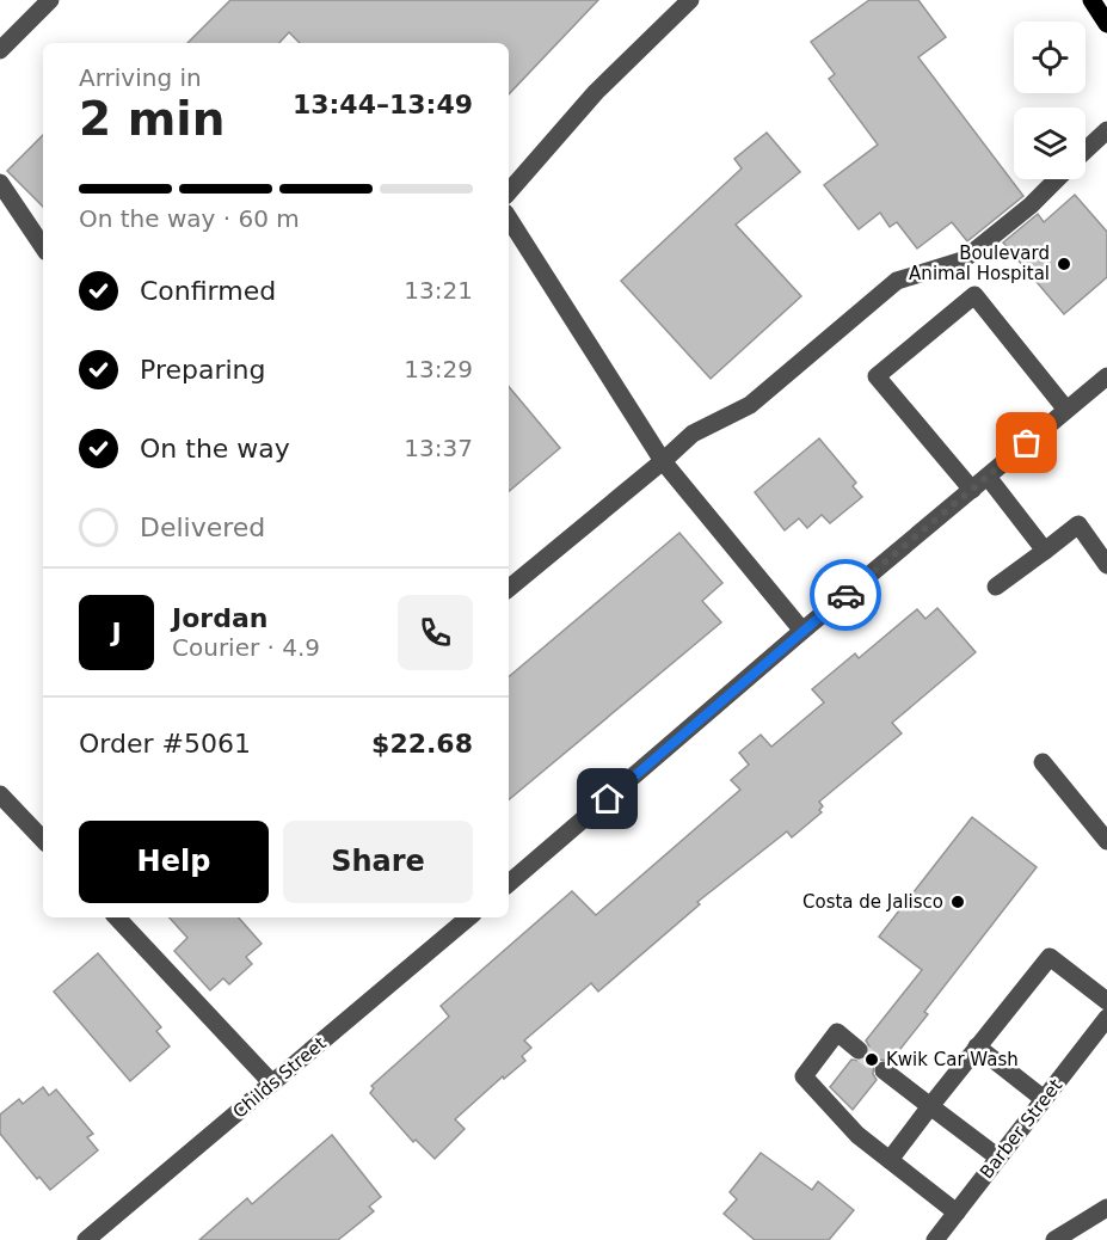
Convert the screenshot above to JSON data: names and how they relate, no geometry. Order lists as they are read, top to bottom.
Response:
{
  "streets": {
    "street": ["Childs Street", "Barber Street"]
  },
  "places": ["Boulevard Animal Hospital", "Costa de Jalisco", "Kwik Car Wash"],
  "page": {
    "heading": ["2 min", "Arriving in", "13:44–13:49"],
    "panel": [
      "Jordan",
      "Courier · 4.9",
      "Order #5061",
      "$22.68"
    ],
    "bar": "On the way · 60 m",
    "list": [
      ["Confirmed", "13:21"],
      ["Preparing", "13:29"],
      ["On the way", "13:37"],
      "Delivered"
    ],
    "round": "J",
    "buttons": ["Help", "Share"]
  }
}
